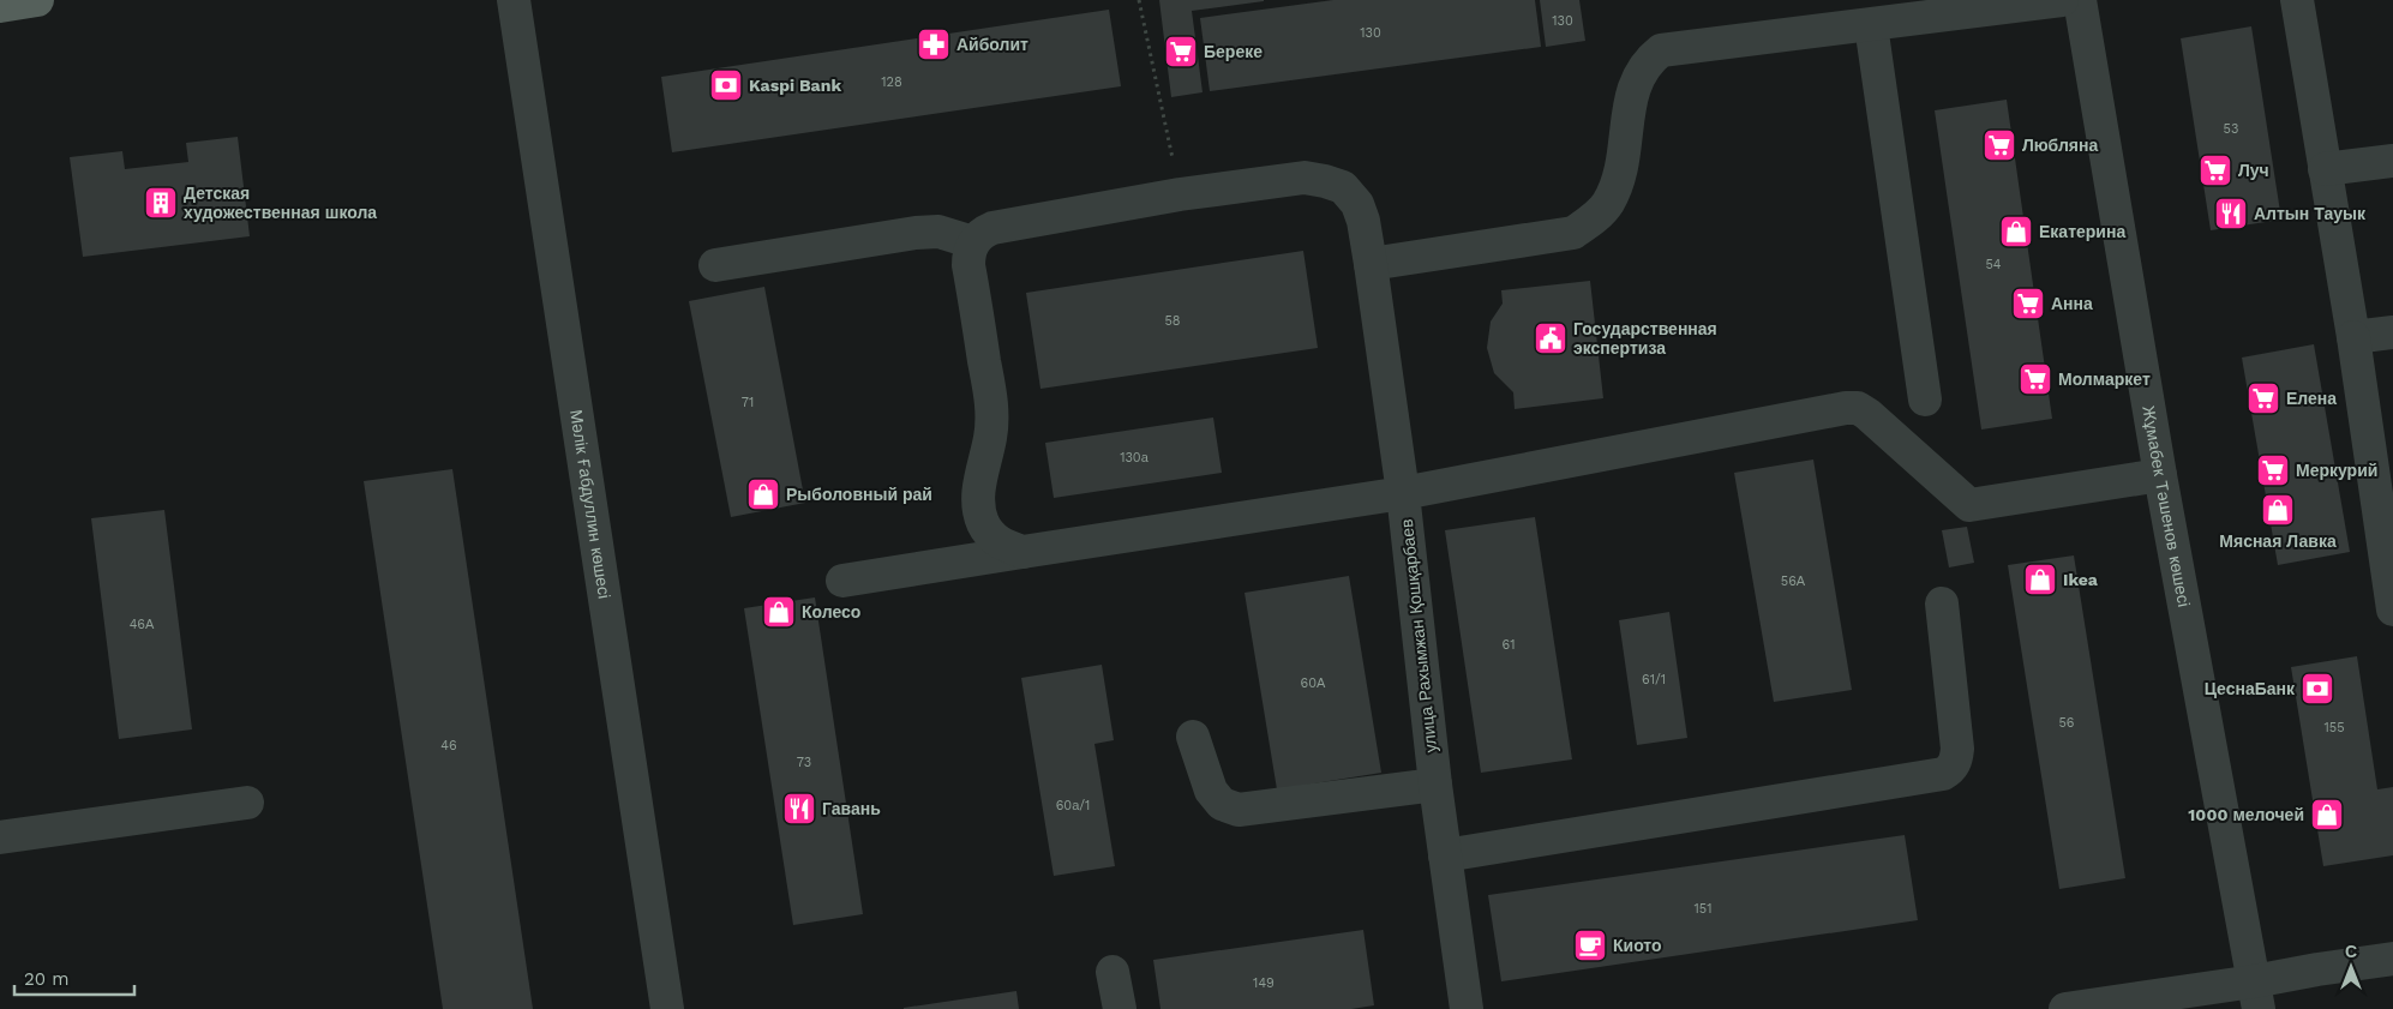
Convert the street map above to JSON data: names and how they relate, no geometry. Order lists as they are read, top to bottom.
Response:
{
  "streets": {
    "street": ["Мәлік Ғабдуллин көшесі", "Жұмабек Тәшенов көшесі", "улица Рахымжан Қошқарбаев"]
  },
  "places": {
    "pharmacy": ["Айболит"],
    "supermarket": [
      "Береке",
      "Любляна",
      "Луч",
      "Анна",
      "Молмаркет",
      "Елена",
      "Меркурий"
    ],
    "bank": ["Kaspi Bank", "ЦеснаБанк"],
    "building": ["Детская художественная школа"],
    "restaurant": ["Алтын Тауык", "Гавань"],
    "shop": [
      "Екатерина",
      "Рыболовный рай",
      "Мясная Лавка",
      "Ikea",
      "Колесо",
      "1000 мелочей"
    ],
    "public building": ["Государственная экспертиза"],
    "cafe": ["Киото"]
  },
  "house_numbers": [
    "130",
    "130",
    "128",
    "53",
    "54",
    "58",
    "71",
    "130а",
    "56А",
    "46А",
    "61",
    "61/1",
    "60А",
    "56",
    "155",
    "46",
    "73",
    "60а/1",
    "151",
    "149"
  ],
  "scale_bar": "20 m",
  "north": "top"
}
